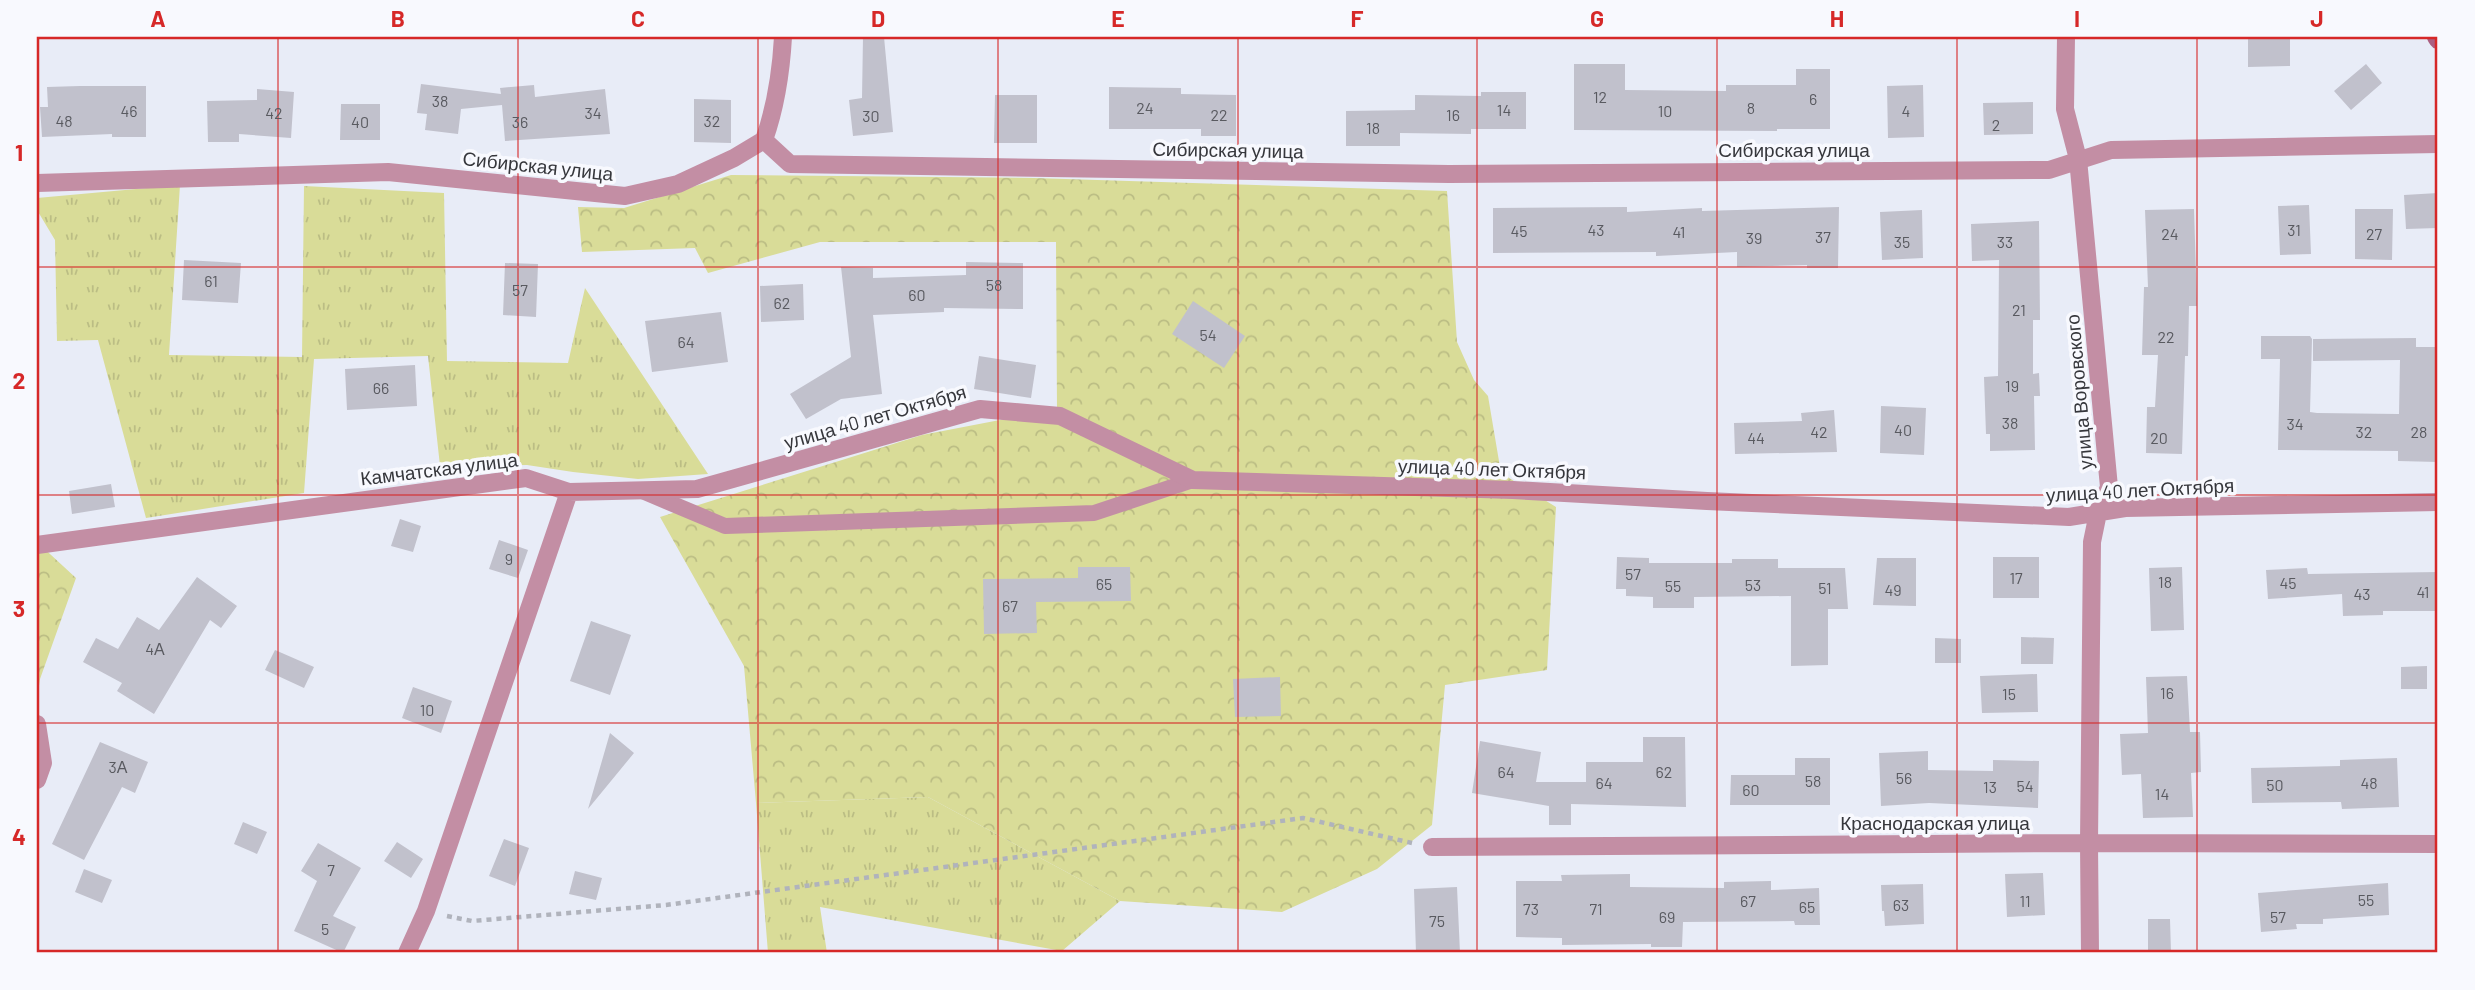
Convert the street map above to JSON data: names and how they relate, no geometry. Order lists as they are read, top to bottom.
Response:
{
  "streets": {
    "street": [
      "Сибирская улица",
      "улица Воровского",
      "улица 40 лет Октября",
      "Камчатская улица",
      "Краснодарская улица"
    ]
  },
  "crossings": [
    ["Сибирская улица", "улица Воровского"],
    ["улица Воровского", "улица 40 лет Октября"],
    ["улица Воровского", "Краснодарская улица"],
    ["улица 40 лет Октября", "Камчатская улица"]
  ],
  "house_numbers": [
    "12",
    "6",
    "38",
    "24",
    "8",
    "14",
    "46",
    "10",
    "4",
    "42",
    "34",
    "22",
    "16",
    "30",
    "48",
    "32",
    "40",
    "36",
    "2",
    "18",
    "43",
    "31",
    "45",
    "41",
    "24",
    "27",
    "37",
    "39",
    "35",
    "33",
    "61",
    "58",
    "57",
    "60",
    "62",
    "21",
    "54",
    "22",
    "64",
    "19",
    "66",
    "38",
    "34",
    "40",
    "42",
    "32",
    "28",
    "44",
    "20",
    "9",
    "57",
    "17",
    "18",
    "45",
    "65",
    "53",
    "55",
    "51",
    "49",
    "41",
    "43",
    "67",
    "4А",
    "16",
    "15",
    "10",
    "3А",
    "64",
    "62",
    "56",
    "58",
    "64",
    "48",
    "50",
    "54",
    "13",
    "60",
    "14",
    "7",
    "55",
    "67",
    "11",
    "63",
    "65",
    "73",
    "71",
    "69",
    "57",
    "75",
    "5"
  ],
  "grid": {
    "columns": [
      "A",
      "B",
      "C",
      "D",
      "E",
      "F",
      "G",
      "H",
      "I",
      "J"
    ],
    "rows": [
      "1",
      "2",
      "3",
      "4"
    ]
  }
}
